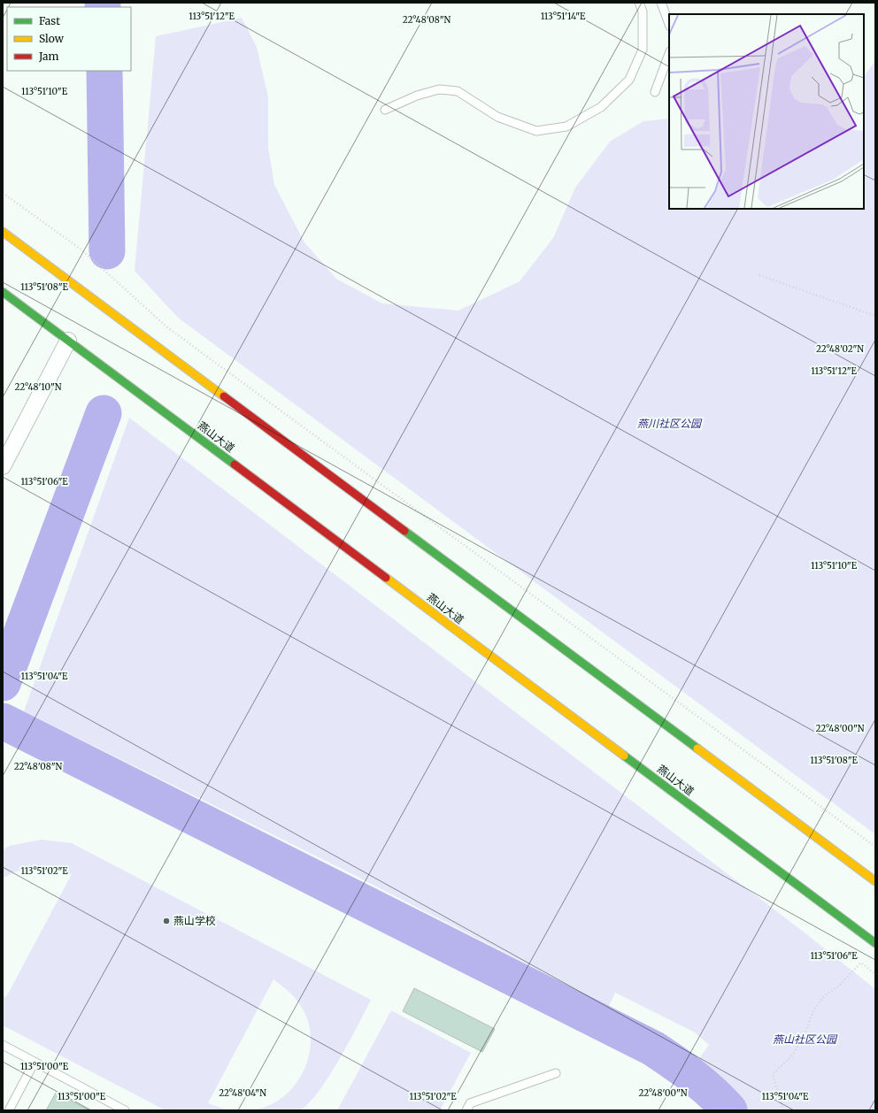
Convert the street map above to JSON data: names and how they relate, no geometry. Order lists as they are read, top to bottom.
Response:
{
  "streets": {
    "main road": ["燕山大道"]
  },
  "parks": ["燕川社区公园", "燕山社区公园"],
  "places": ["燕山学校"],
  "legend": ["Fast", "Slow", "Jam"],
  "coordinates": [
    "113°51'12\"E",
    "113°51'14\"E",
    "22°48'08\"N",
    "113°51'10\"E",
    "113°51'08\"E",
    "22°48'02\"N",
    "22°48'10\"N",
    "113°51'06\"E",
    "113°51'04\"E",
    "22°48'00\"N",
    "113°51'02\"E",
    "113°51'00\"E",
    "22°48'04\"N"
  ]
}
